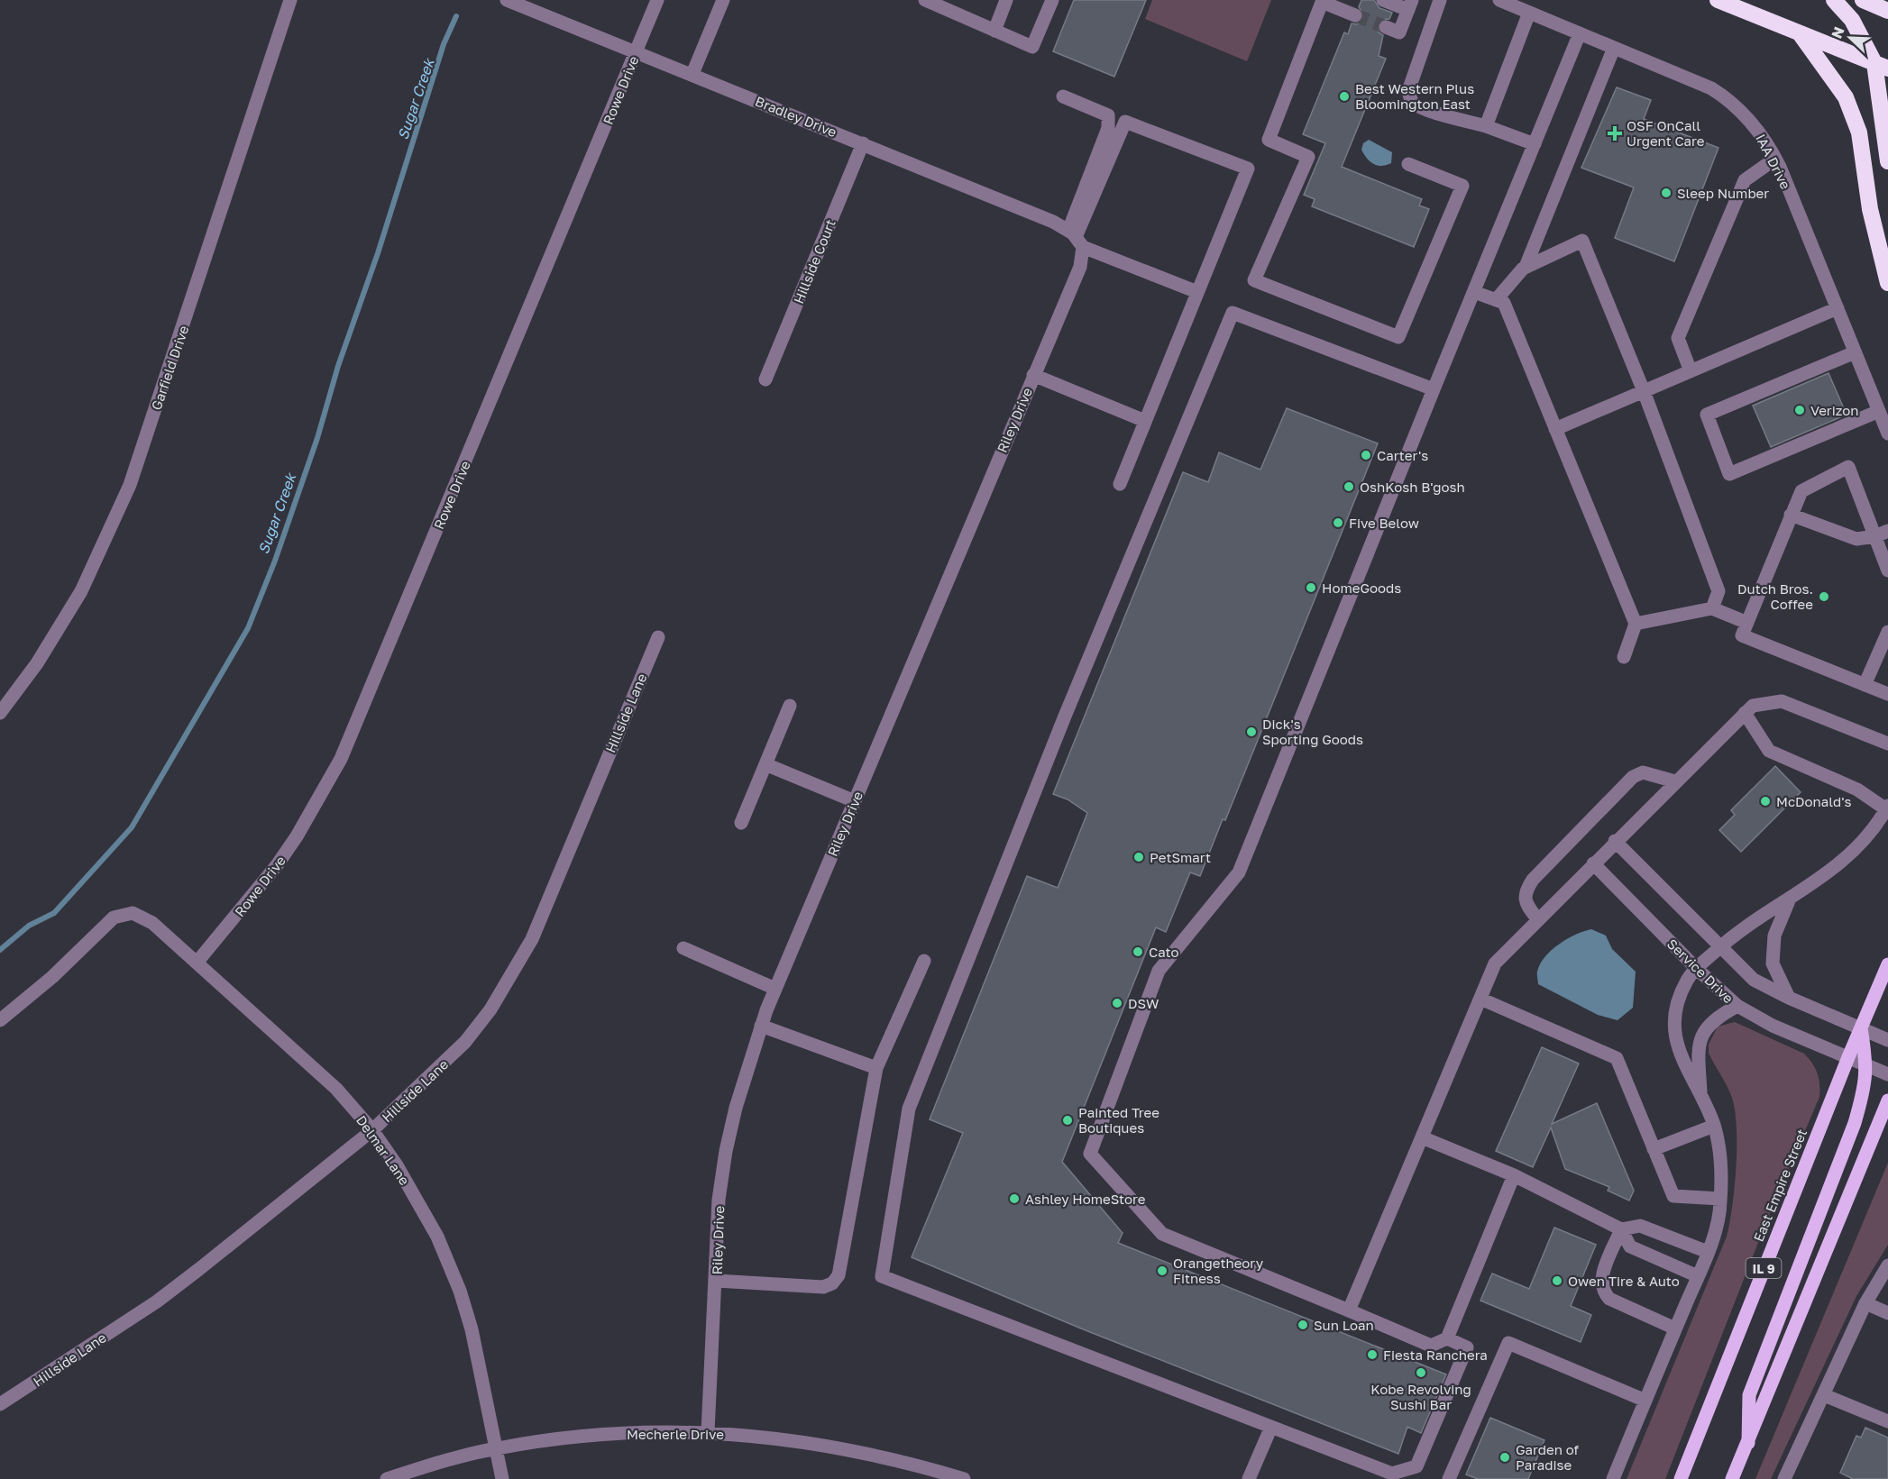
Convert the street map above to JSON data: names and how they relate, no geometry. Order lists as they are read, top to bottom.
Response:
{
  "streets": {
    "main road": ["East Empire Street", "IL 9"],
    "street": [
      "Rowe Drive",
      "Bradley Drive",
      "IAA Drive",
      "Hillside Court",
      "Garfield Drive",
      "Riley Drive",
      "Hillside Lane",
      "Service Drive",
      "Delmar Lane",
      "Mecherle Drive"
    ]
  },
  "crossings": [
    ["Rowe Drive", "Bradley Drive"],
    ["Rowe Drive", "Delmar Lane"],
    ["Bradley Drive", "Hillside Court"],
    ["Bradley Drive", "Riley Drive"],
    ["Riley Drive", "Mecherle Drive"],
    ["Hillside Lane", "Delmar Lane"],
    ["Service Drive", "East Empire Street"],
    ["Delmar Lane", "Mecherle Drive"]
  ],
  "water": ["Sugar Creek"],
  "places": {
    "other": [
      "Best Western Plus Bloomington East",
      "Sleep Number",
      "Verizon",
      "Carter's",
      "OshKosh B'gosh",
      "Five Below",
      "HomeGoods",
      "Dutch Bros. Coffee",
      "Dick's Sporting Goods",
      "McDonald's",
      "PetSmart",
      "Cato",
      "DSW",
      "Painted Tree Boutiques",
      "Ashley HomeStore",
      "Orangetheory Fitness",
      "Owen Tire & Auto",
      "Sun Loan",
      "Fiesta Ranchera",
      "Kobe Revolving Sushi Bar",
      "Garden of Paradise"
    ],
    "health": ["OSF OnCall Urgent Care"]
  },
  "north": "top left"
}
